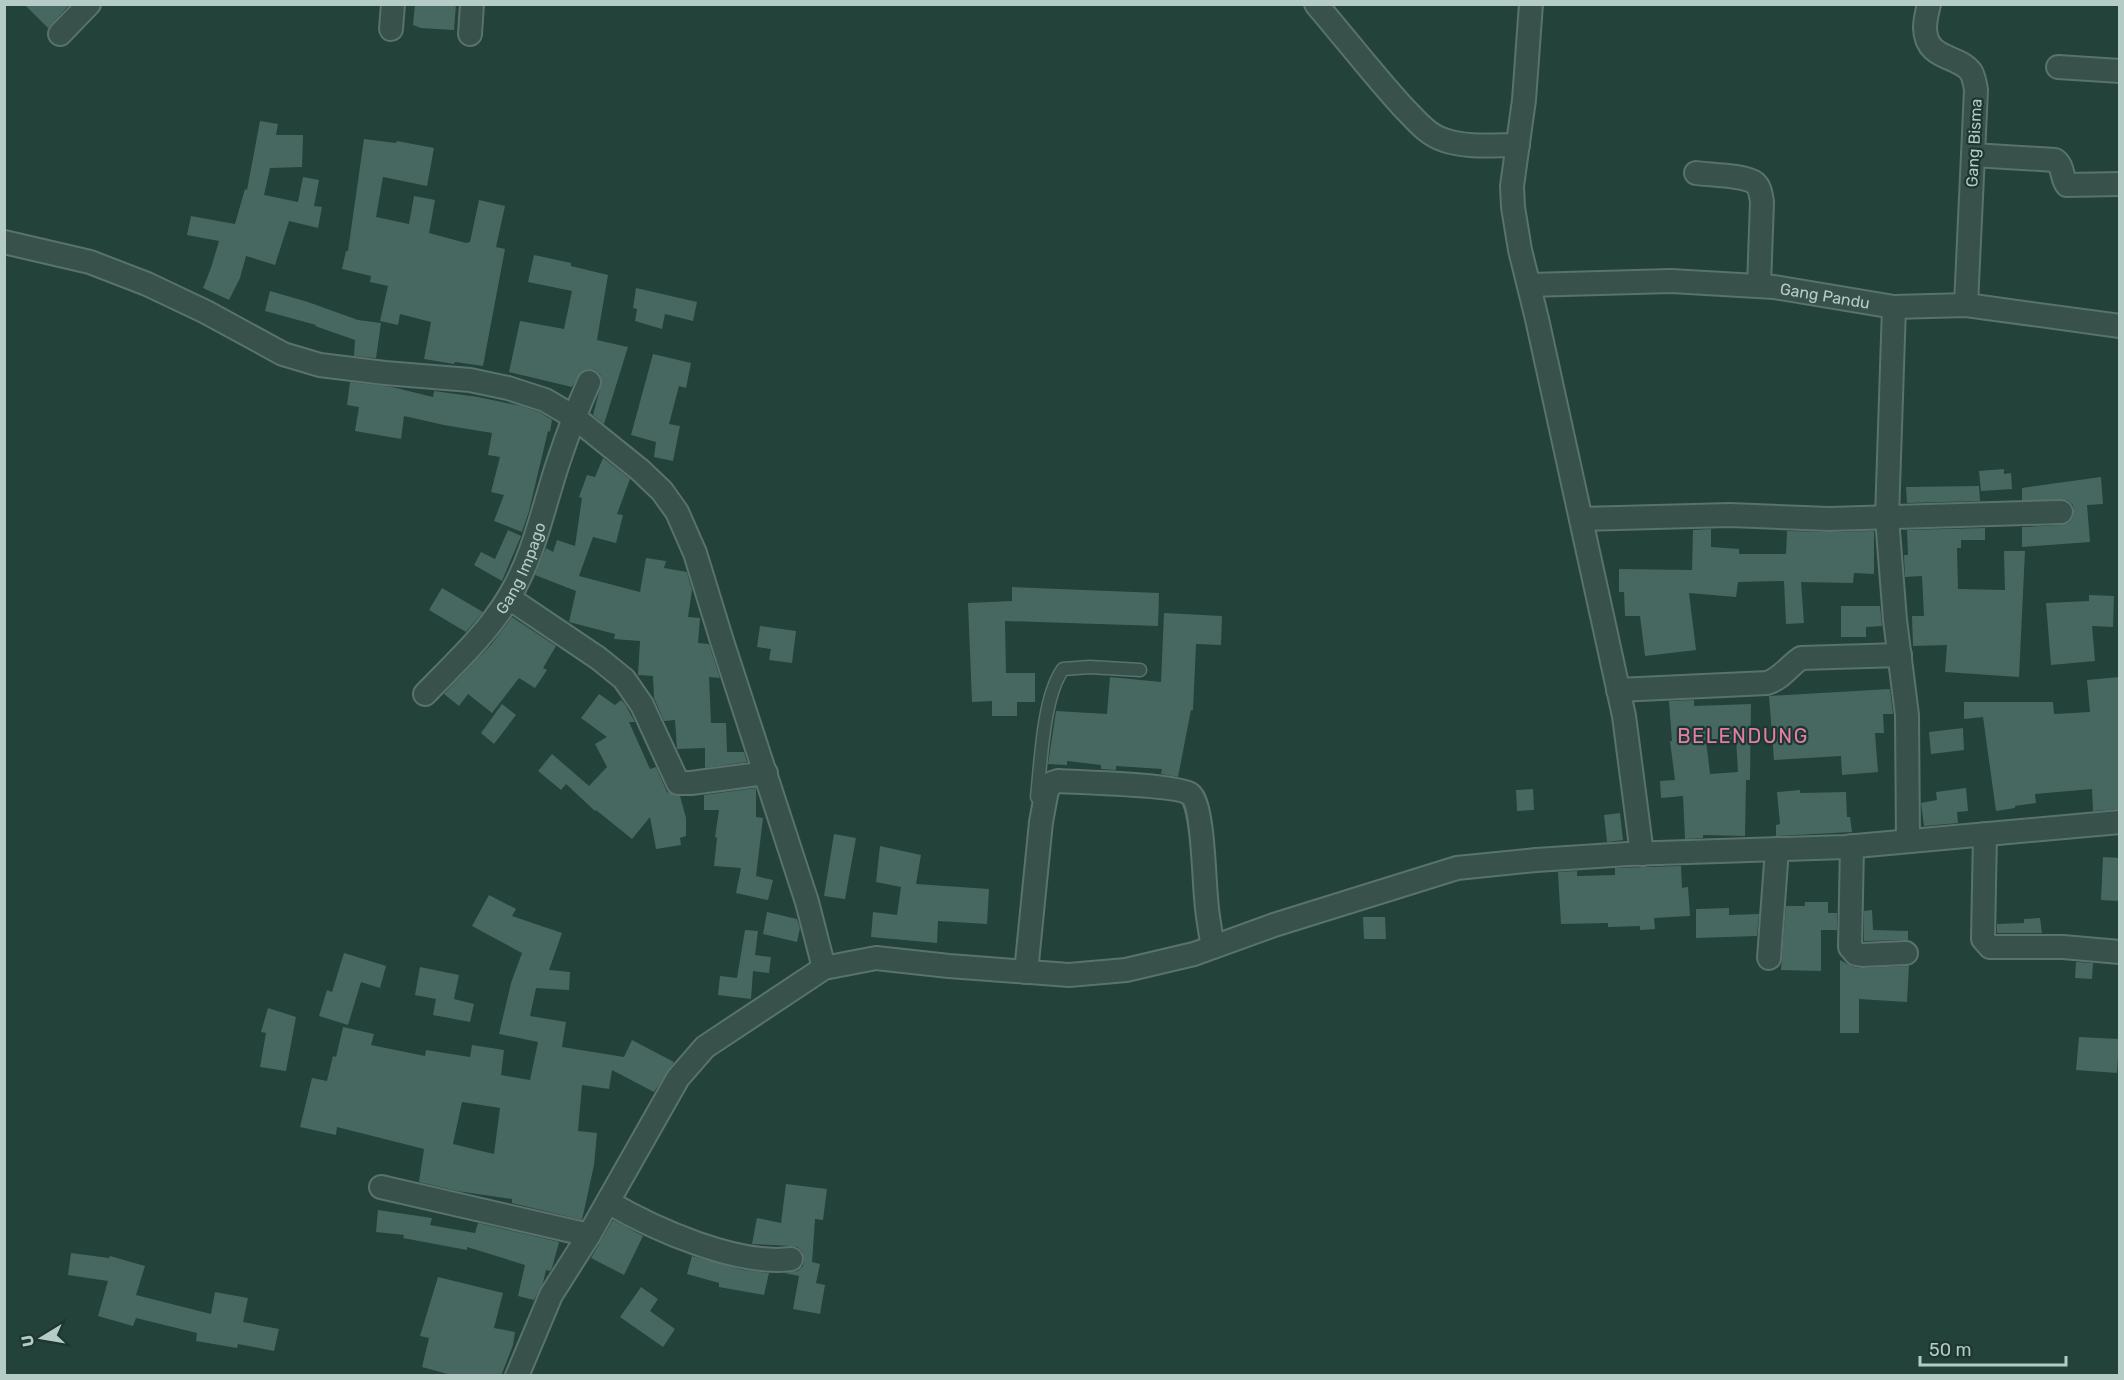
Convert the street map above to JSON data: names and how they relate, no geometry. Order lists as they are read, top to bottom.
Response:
{
  "streets": {
    "street": ["Gang Bisma", "Gang Pandu", "Gang Impago"]
  },
  "crossings": [
    ["Gang Bisma", "Gang Pandu"]
  ],
  "districts": ["BELENDUNG"],
  "scale_bar": "50 m",
  "north": "left"
}
